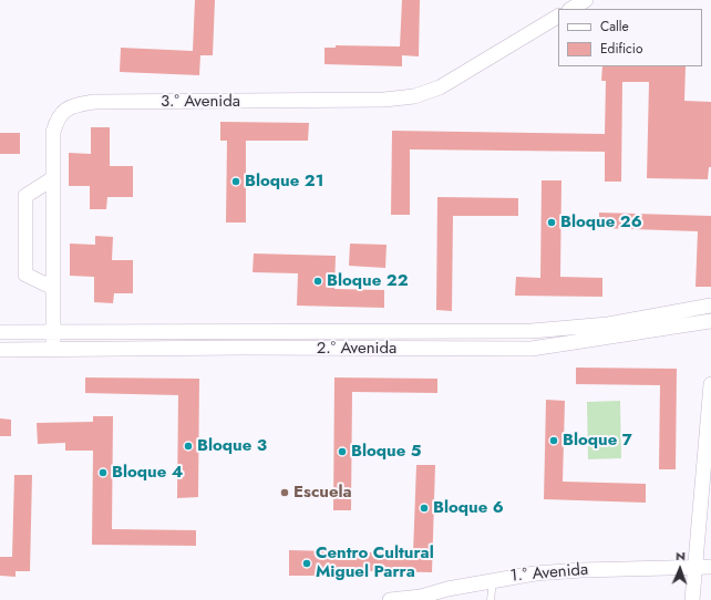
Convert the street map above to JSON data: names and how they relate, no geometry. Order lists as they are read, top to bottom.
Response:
{
  "streets": {
    "street": ["3.° Avenida", "2.° Avenida", "1.° Avenida"]
  },
  "crossings": [
    ["3.° Avenida", "2.° Avenida"]
  ],
  "places": [
    "Bloque 21",
    "Bloque 26",
    "Bloque 22",
    "Bloque 7",
    "Bloque 3",
    "Bloque 5",
    "Bloque 4",
    "Escuela",
    "Bloque 6",
    "Centro Cultural Miguel Parra"
  ],
  "legend": ["Calle", "Edificio"],
  "north": "top"
}
